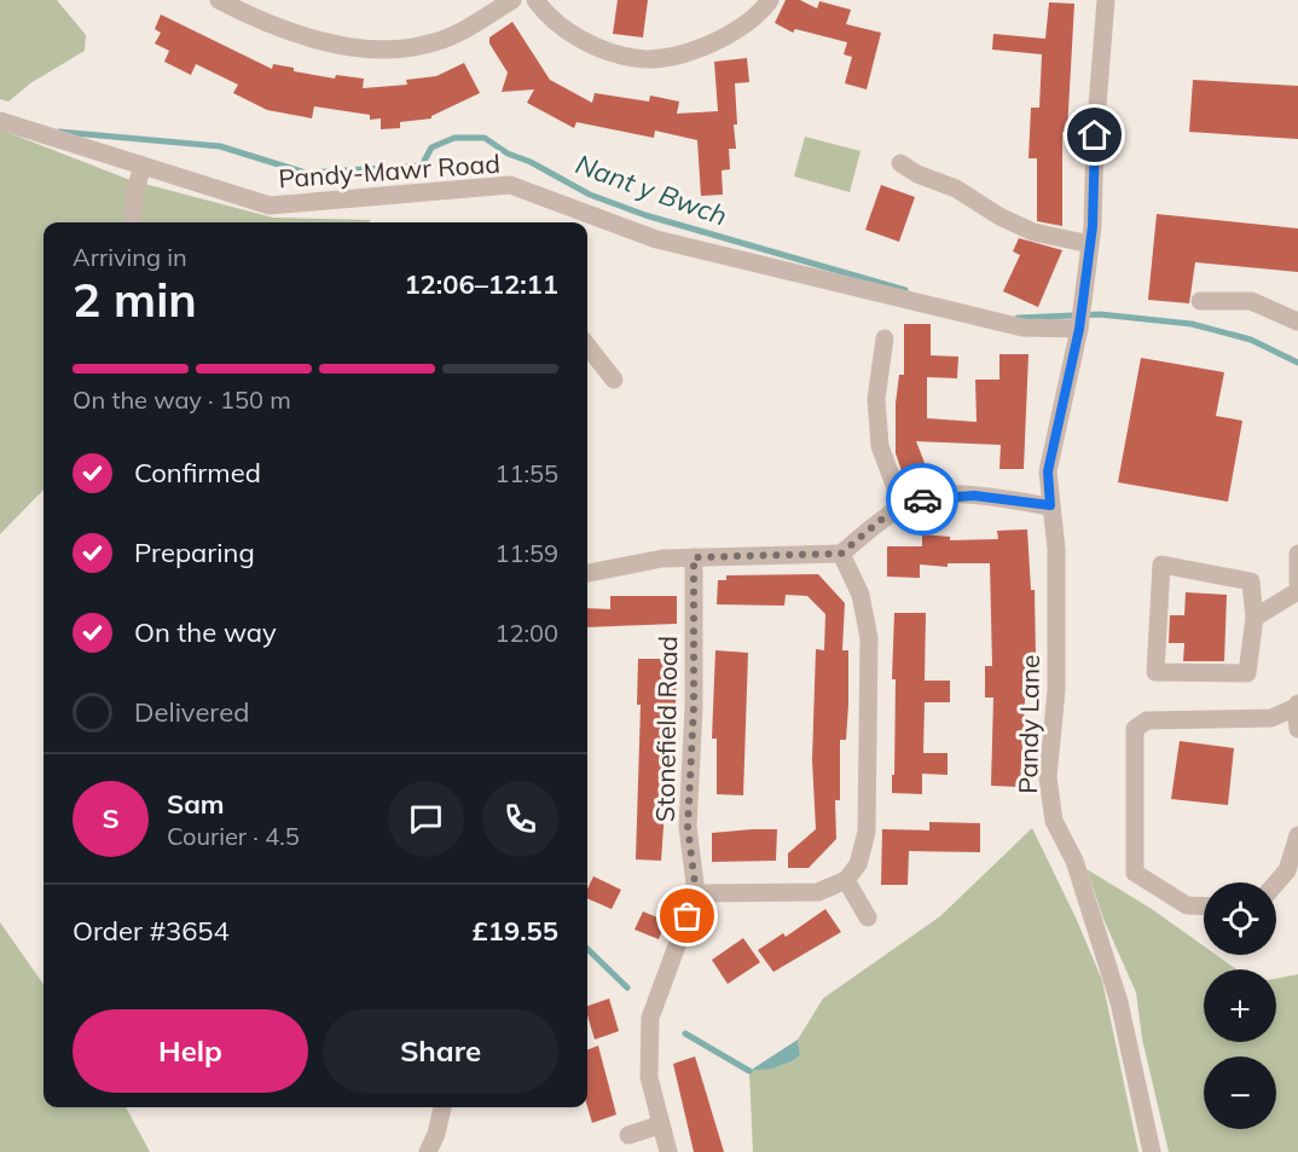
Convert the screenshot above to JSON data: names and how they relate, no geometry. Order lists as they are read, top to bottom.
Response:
{
  "streets": {
    "street": ["Pandy-Mawr Road", "Pandy Lane", "Stonefield Road"]
  },
  "crossings": [
    ["Pandy-Mawr Road", "Pandy Lane"]
  ],
  "water": ["Nant y Bwch"],
  "page": {
    "heading": ["2 min", "Arriving in", "12:06–12:11"],
    "panel": [
      "Sam",
      "Courier · 4.5",
      "Order #3654",
      "£19.55"
    ],
    "bar": "On the way · 150 m",
    "list": [
      ["Confirmed", "11:55"],
      ["Preparing", "11:59"],
      ["On the way", "12:00"],
      "Delivered"
    ],
    "round": "S",
    "map_buttons": ["+", "−"],
    "buttons": ["Help", "Share"]
  }
}
